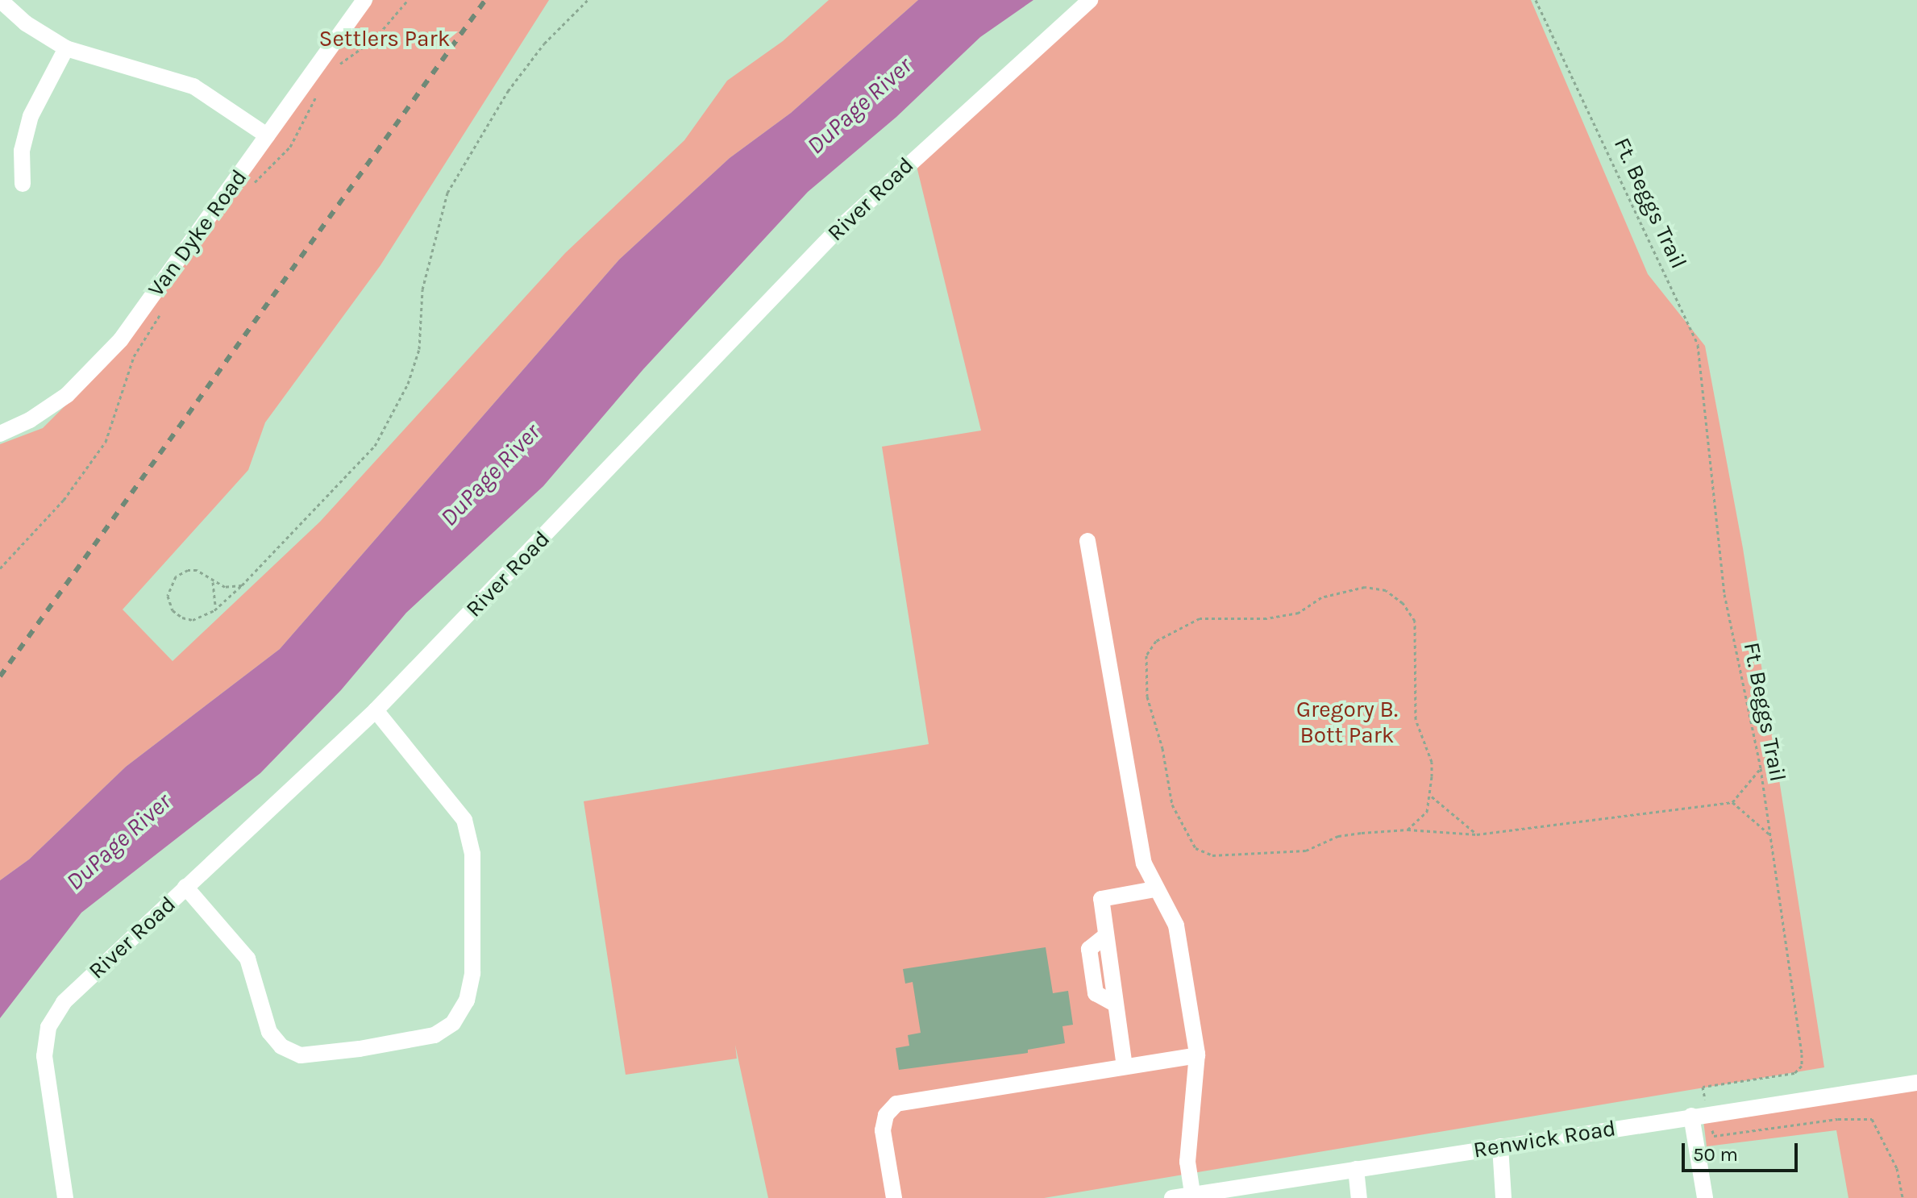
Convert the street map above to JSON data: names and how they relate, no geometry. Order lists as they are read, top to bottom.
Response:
{
  "streets": {
    "street": ["River Road", "Van Dyke Road", "Renwick Road"],
    "path": ["Ft. Beggs Trail"]
  },
  "crossings": [
    ["Ft. Beggs Trail", "Renwick Road"]
  ],
  "water": ["DuPage River"],
  "parks": ["Settlers Park", "Gregory B. Bott Park"],
  "scale_bar": "50 m"
}
